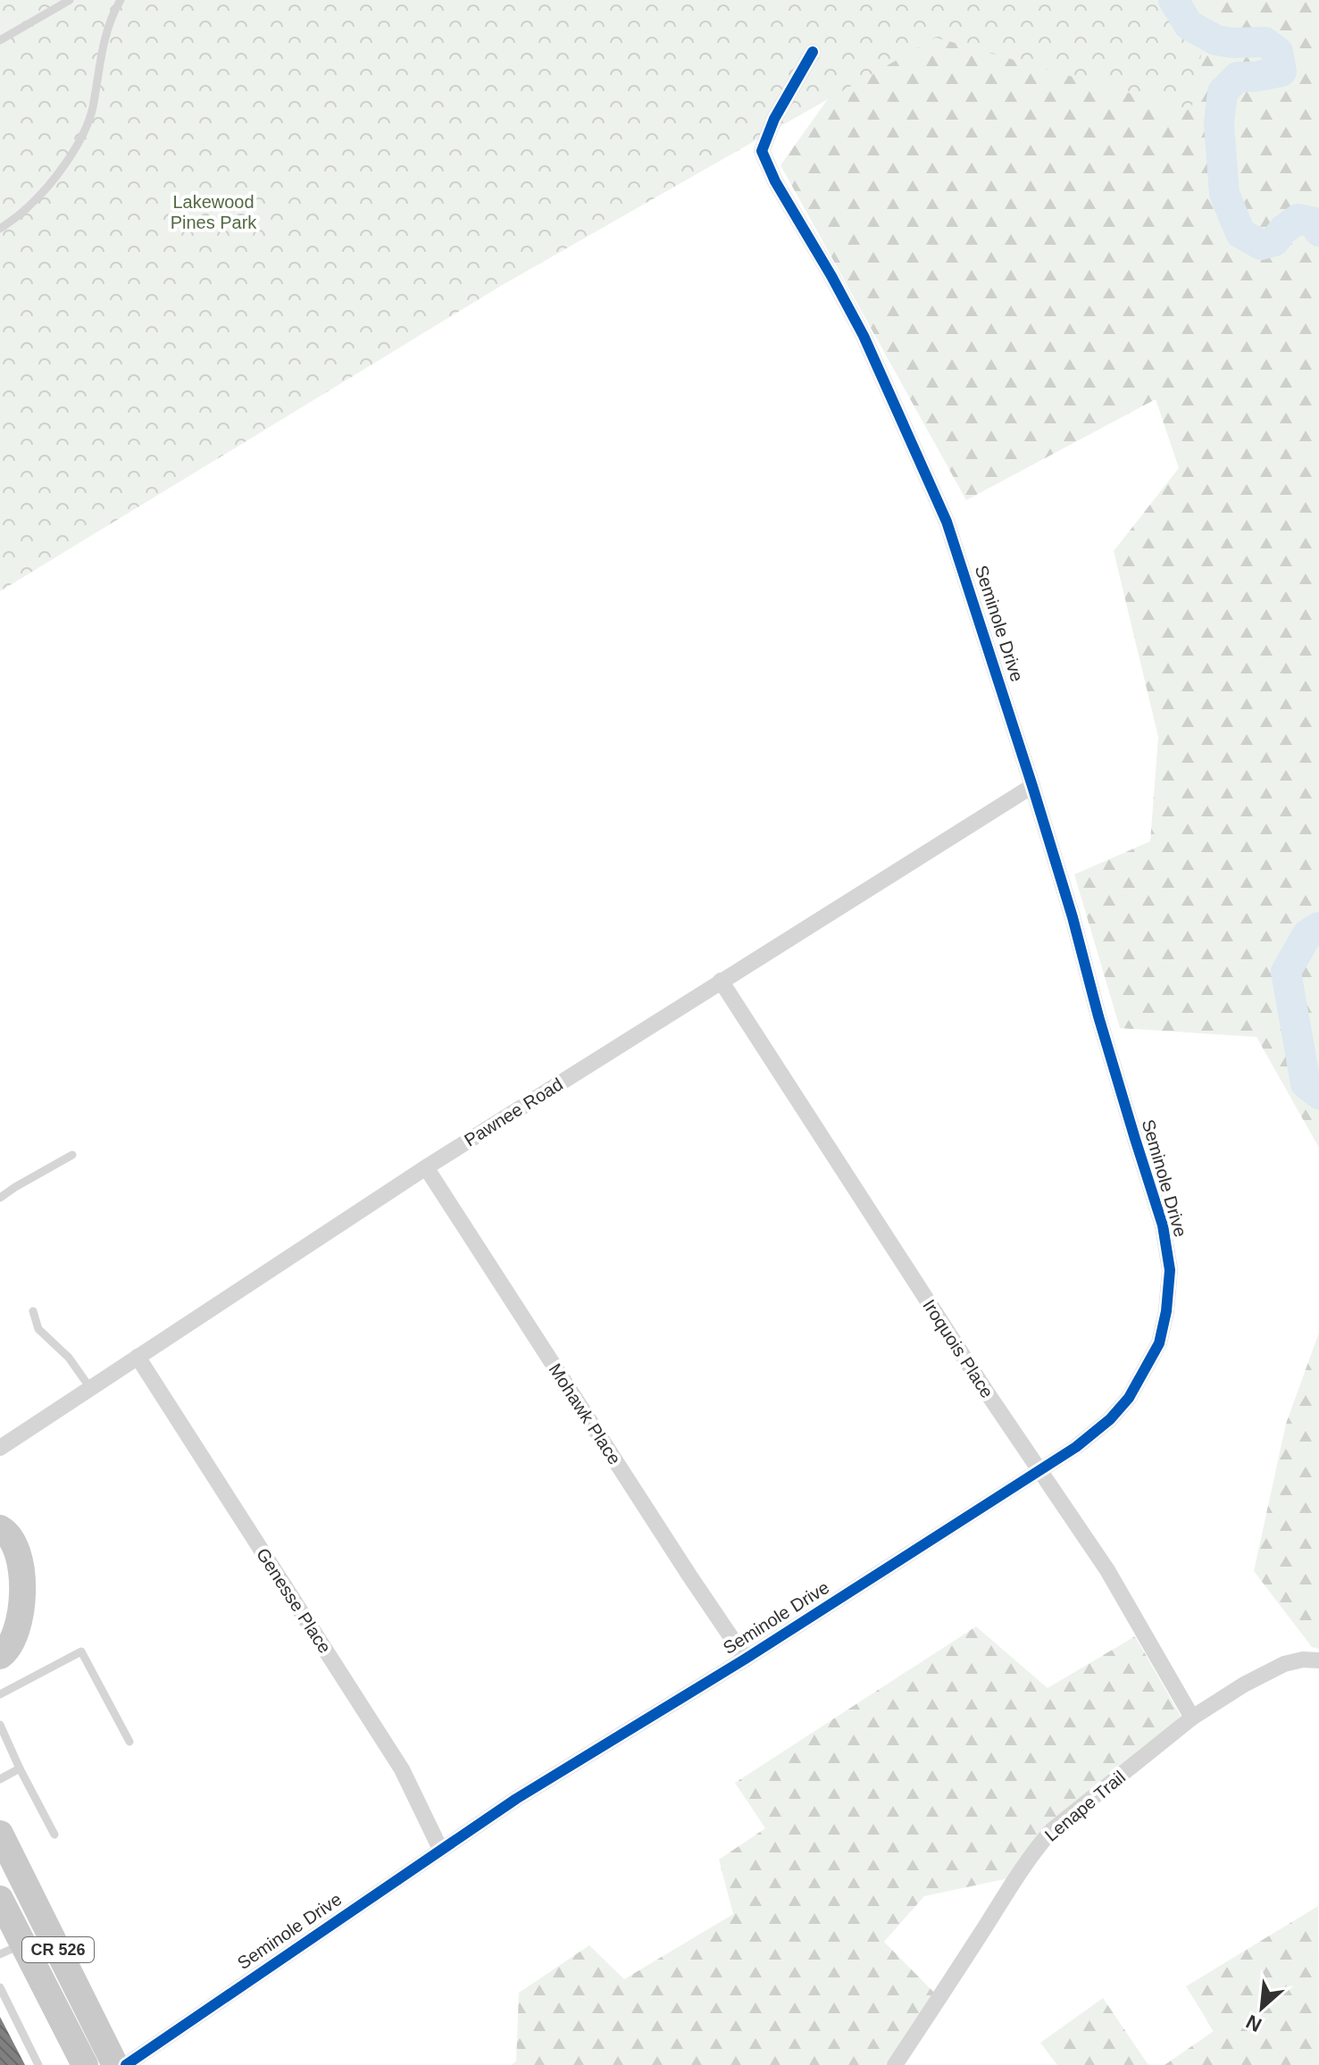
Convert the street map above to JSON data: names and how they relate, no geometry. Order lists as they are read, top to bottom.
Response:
{
  "streets": {
    "main road": ["CR 526"],
    "street": [
      "Seminole Drive",
      "Pawnee Road",
      "Iroquois Place",
      "Mohawk Place",
      "Genesse Place",
      "Lenape Trail"
    ]
  },
  "crossings": [
    ["Seminole Drive", "Pawnee Road"],
    ["Seminole Drive", "Iroquois Place"],
    ["Seminole Drive", "Mohawk Place"],
    ["Seminole Drive", "Genesse Place"],
    ["Pawnee Road", "Iroquois Place"],
    ["Pawnee Road", "Mohawk Place"],
    ["Pawnee Road", "Genesse Place"],
    ["Iroquois Place", "Lenape Trail"]
  ],
  "parks": ["Lakewood Pines Park"],
  "north": "bottom left"
}
